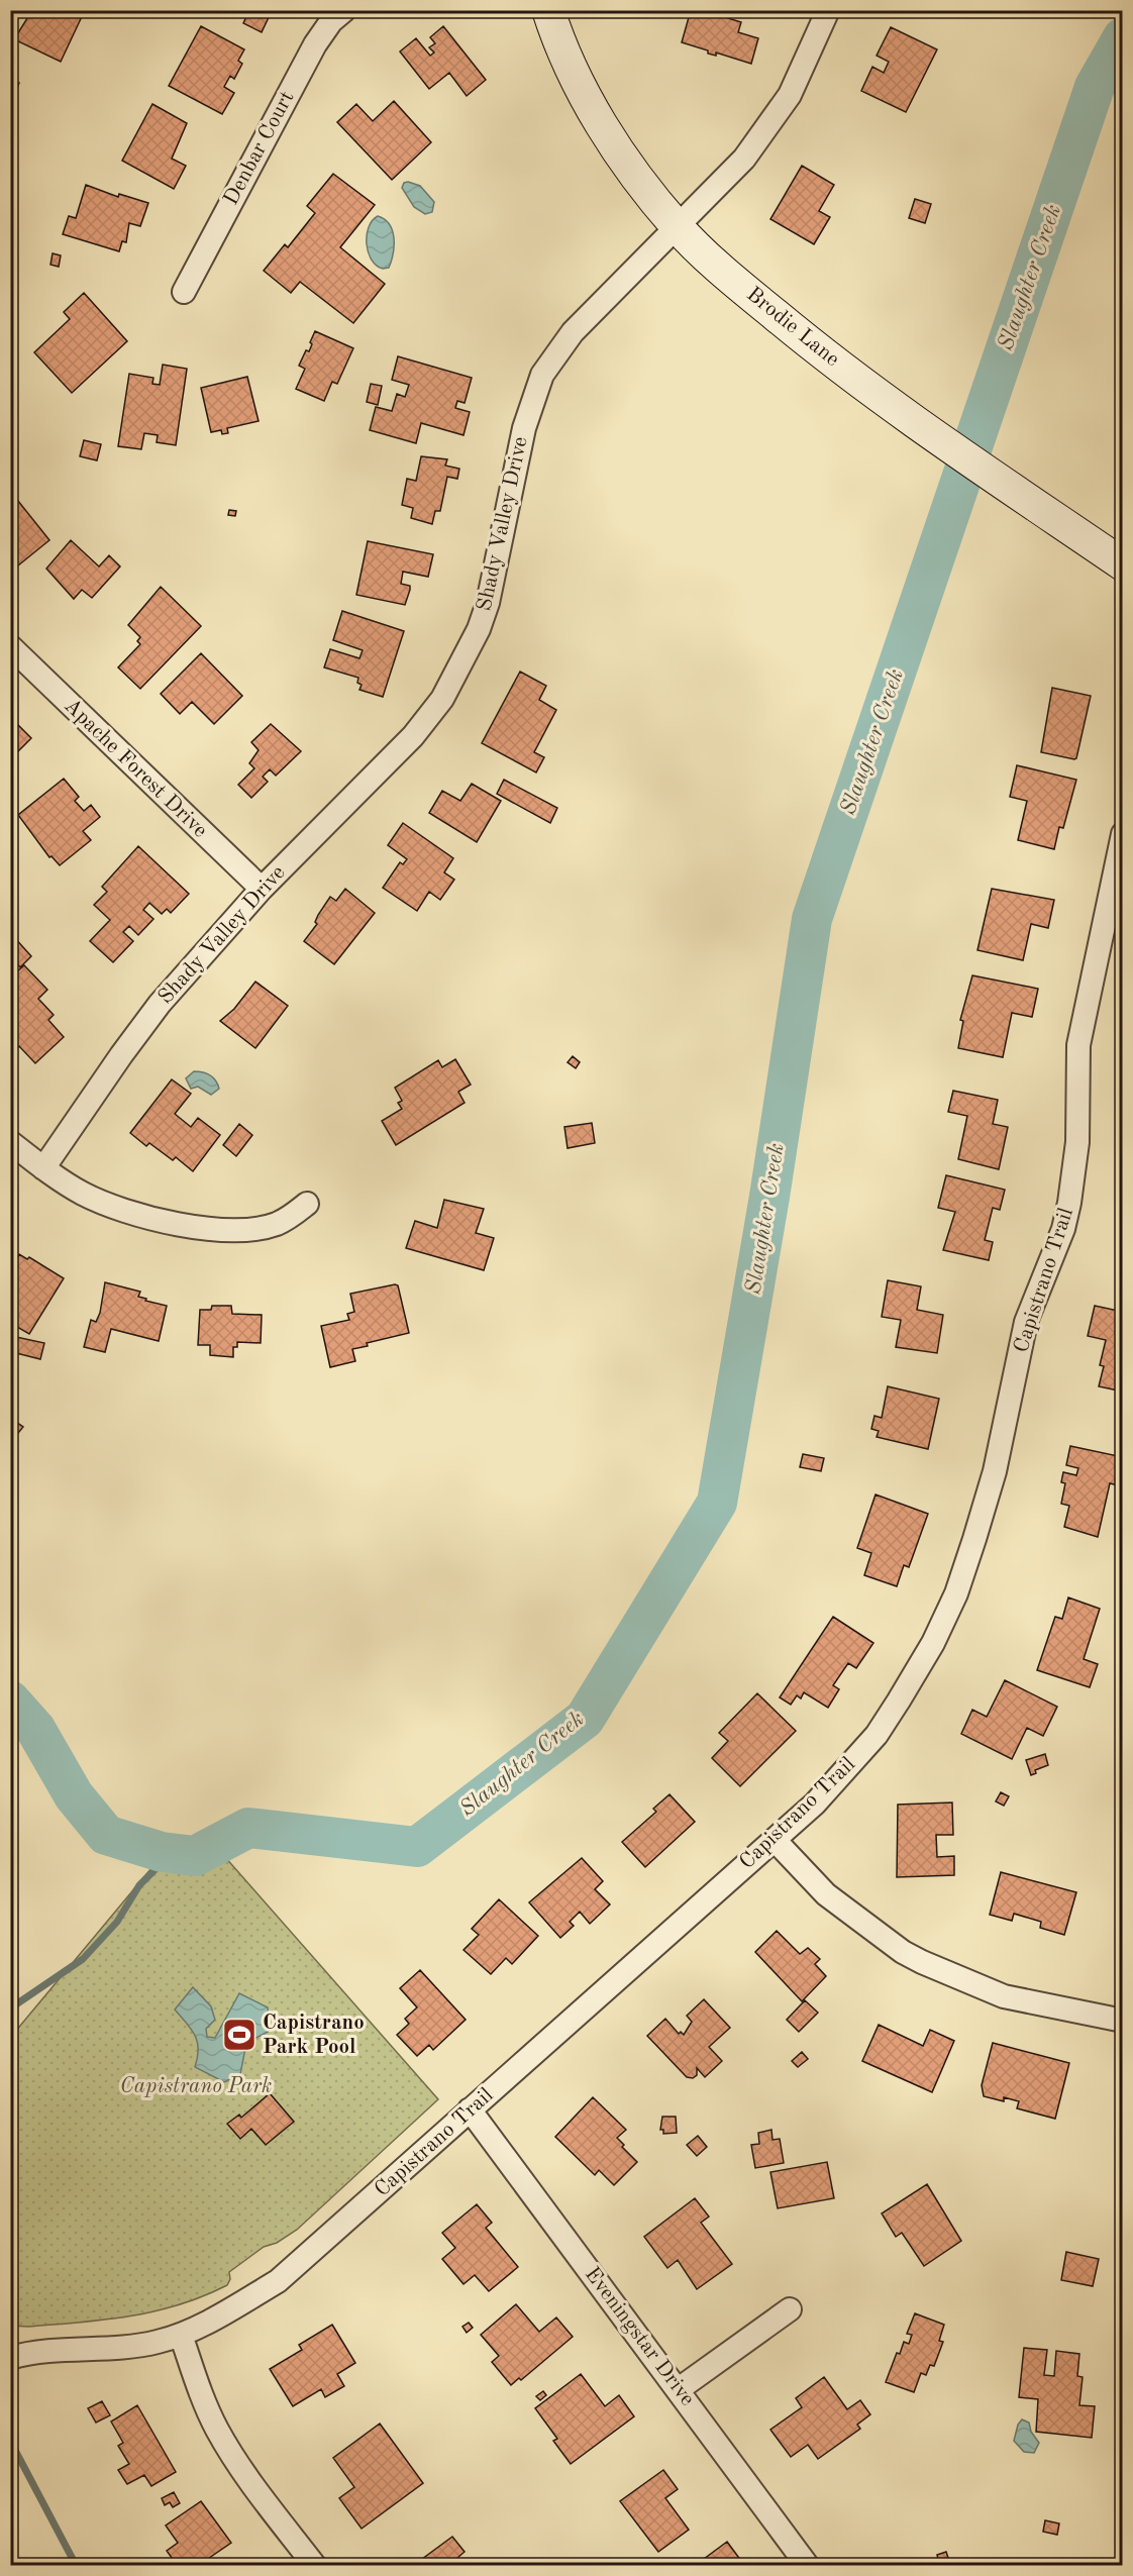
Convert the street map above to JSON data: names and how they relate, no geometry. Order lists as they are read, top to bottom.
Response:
{
  "streets": {
    "main road": ["Brodie Lane"],
    "street": [
      "Denbar Court",
      "Shady Valley Drive",
      "Apache Forest Drive",
      "Capistrano Trail",
      "Eveningstar Drive"
    ]
  },
  "crossings": [
    ["Brodie Lane", "Shady Valley Drive"],
    ["Shady Valley Drive", "Apache Forest Drive"],
    ["Capistrano Trail", "Eveningstar Drive"]
  ],
  "water": ["Slaughter Creek"],
  "parks": ["Capistrano Park"],
  "places": {
    "sports": ["Capistrano Park Pool"]
  }
}
